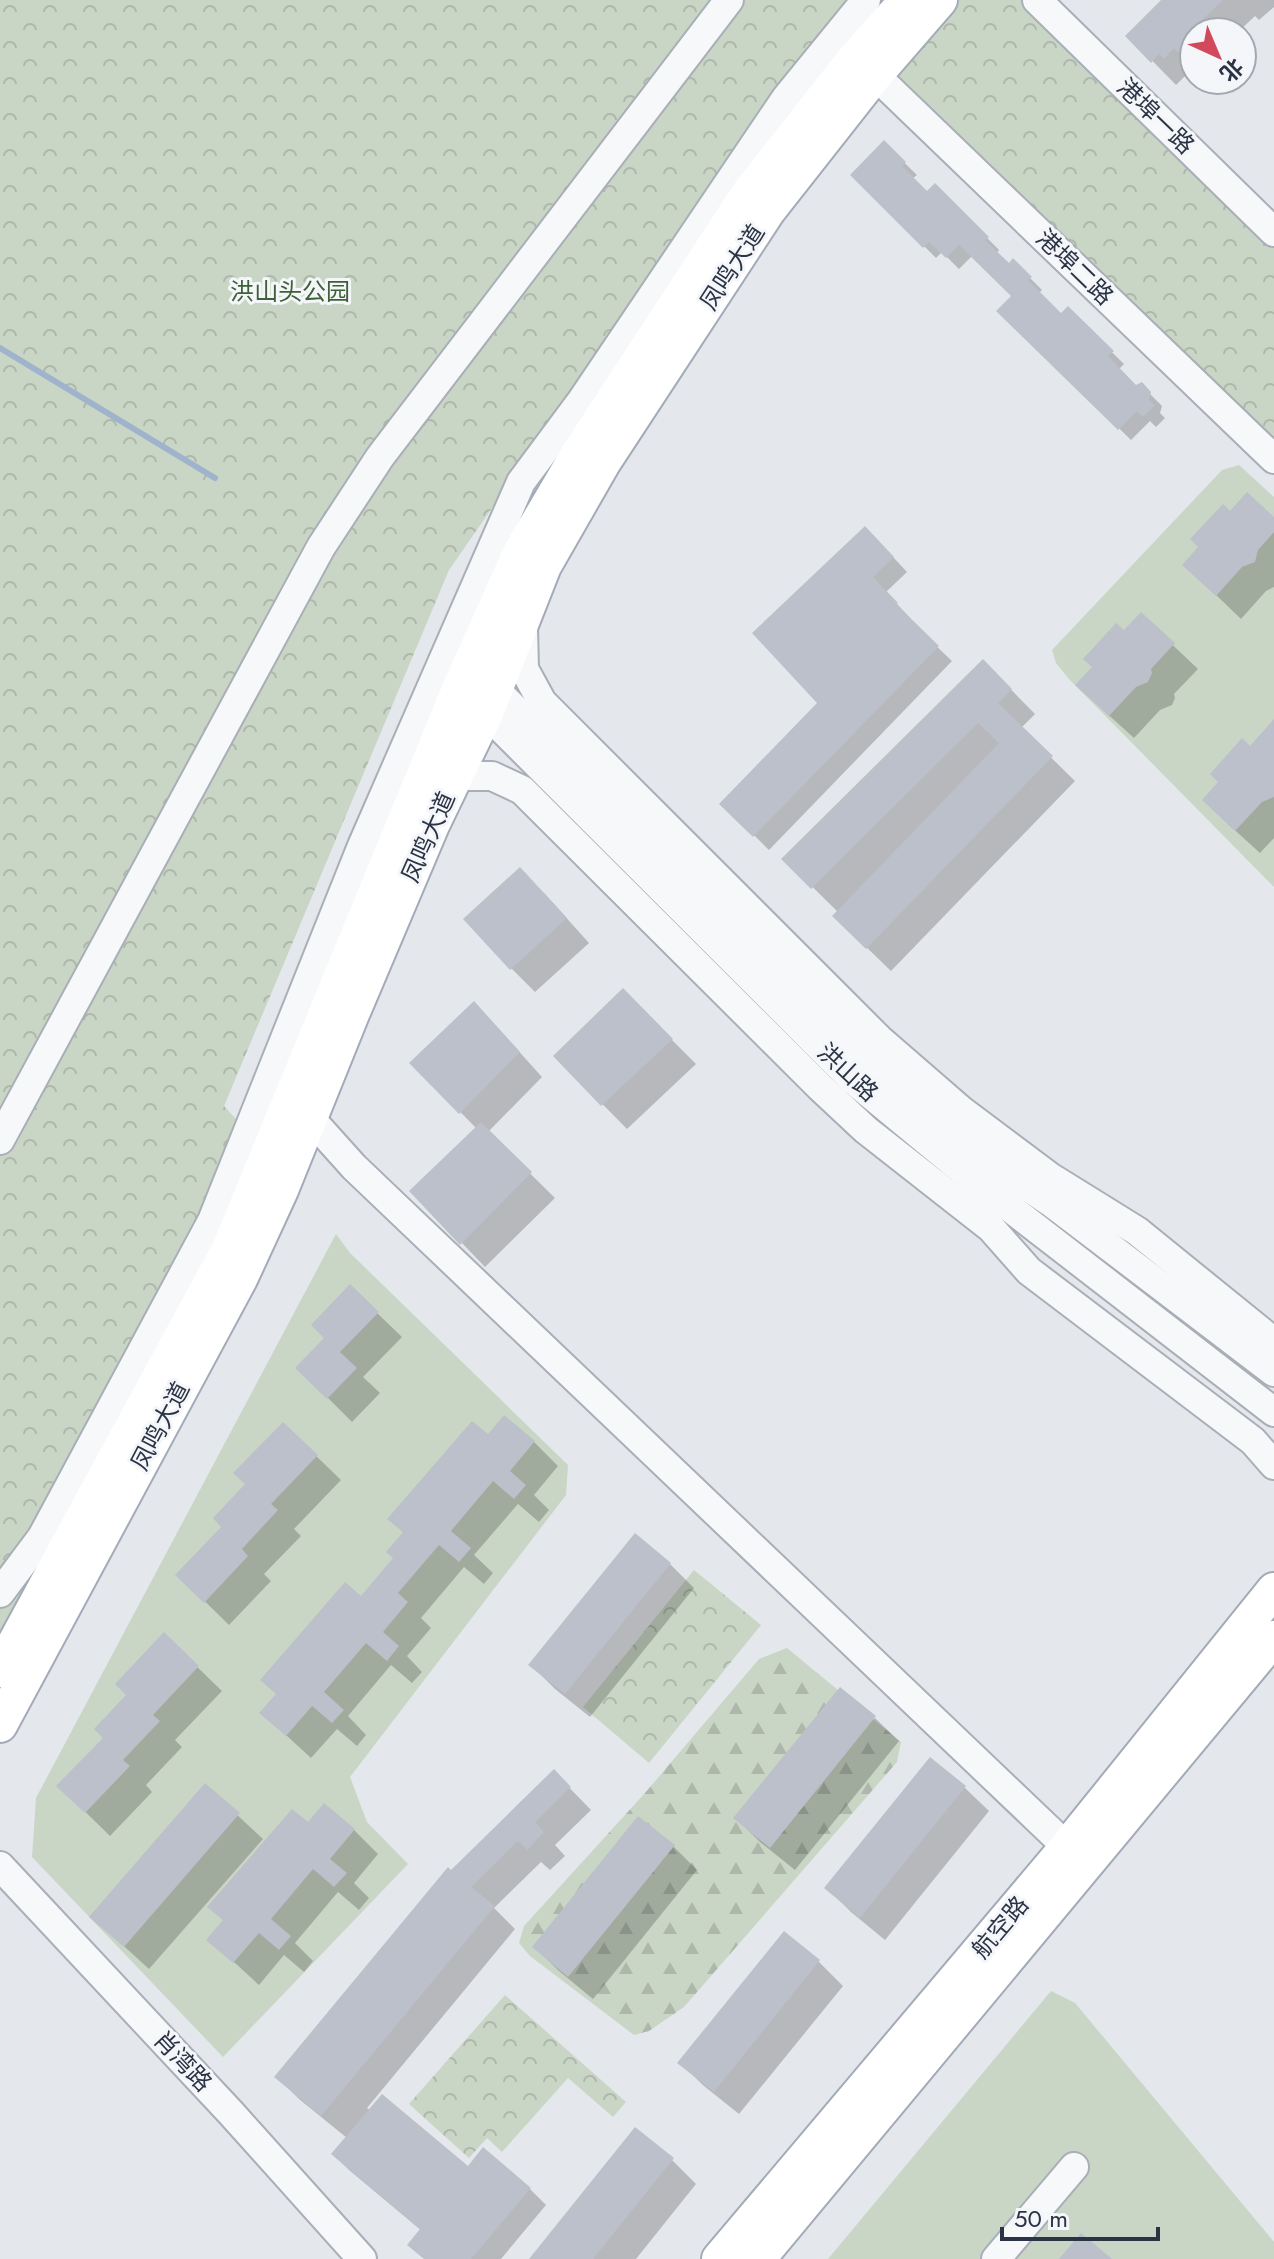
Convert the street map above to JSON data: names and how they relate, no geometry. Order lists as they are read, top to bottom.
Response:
{
  "streets": {
    "main road": ["凤鸣大道", "航空路"],
    "street": [
      "港埠一路",
      "港埠二路",
      "洪山路",
      "肖湾路"
    ]
  },
  "crossings": [
    ["凤鸣大道", "港埠二路"],
    ["凤鸣大道", "洪山路"]
  ],
  "parks": ["洪山头公园"],
  "scale_bar": "50 m",
  "north": "bottom right"
}
